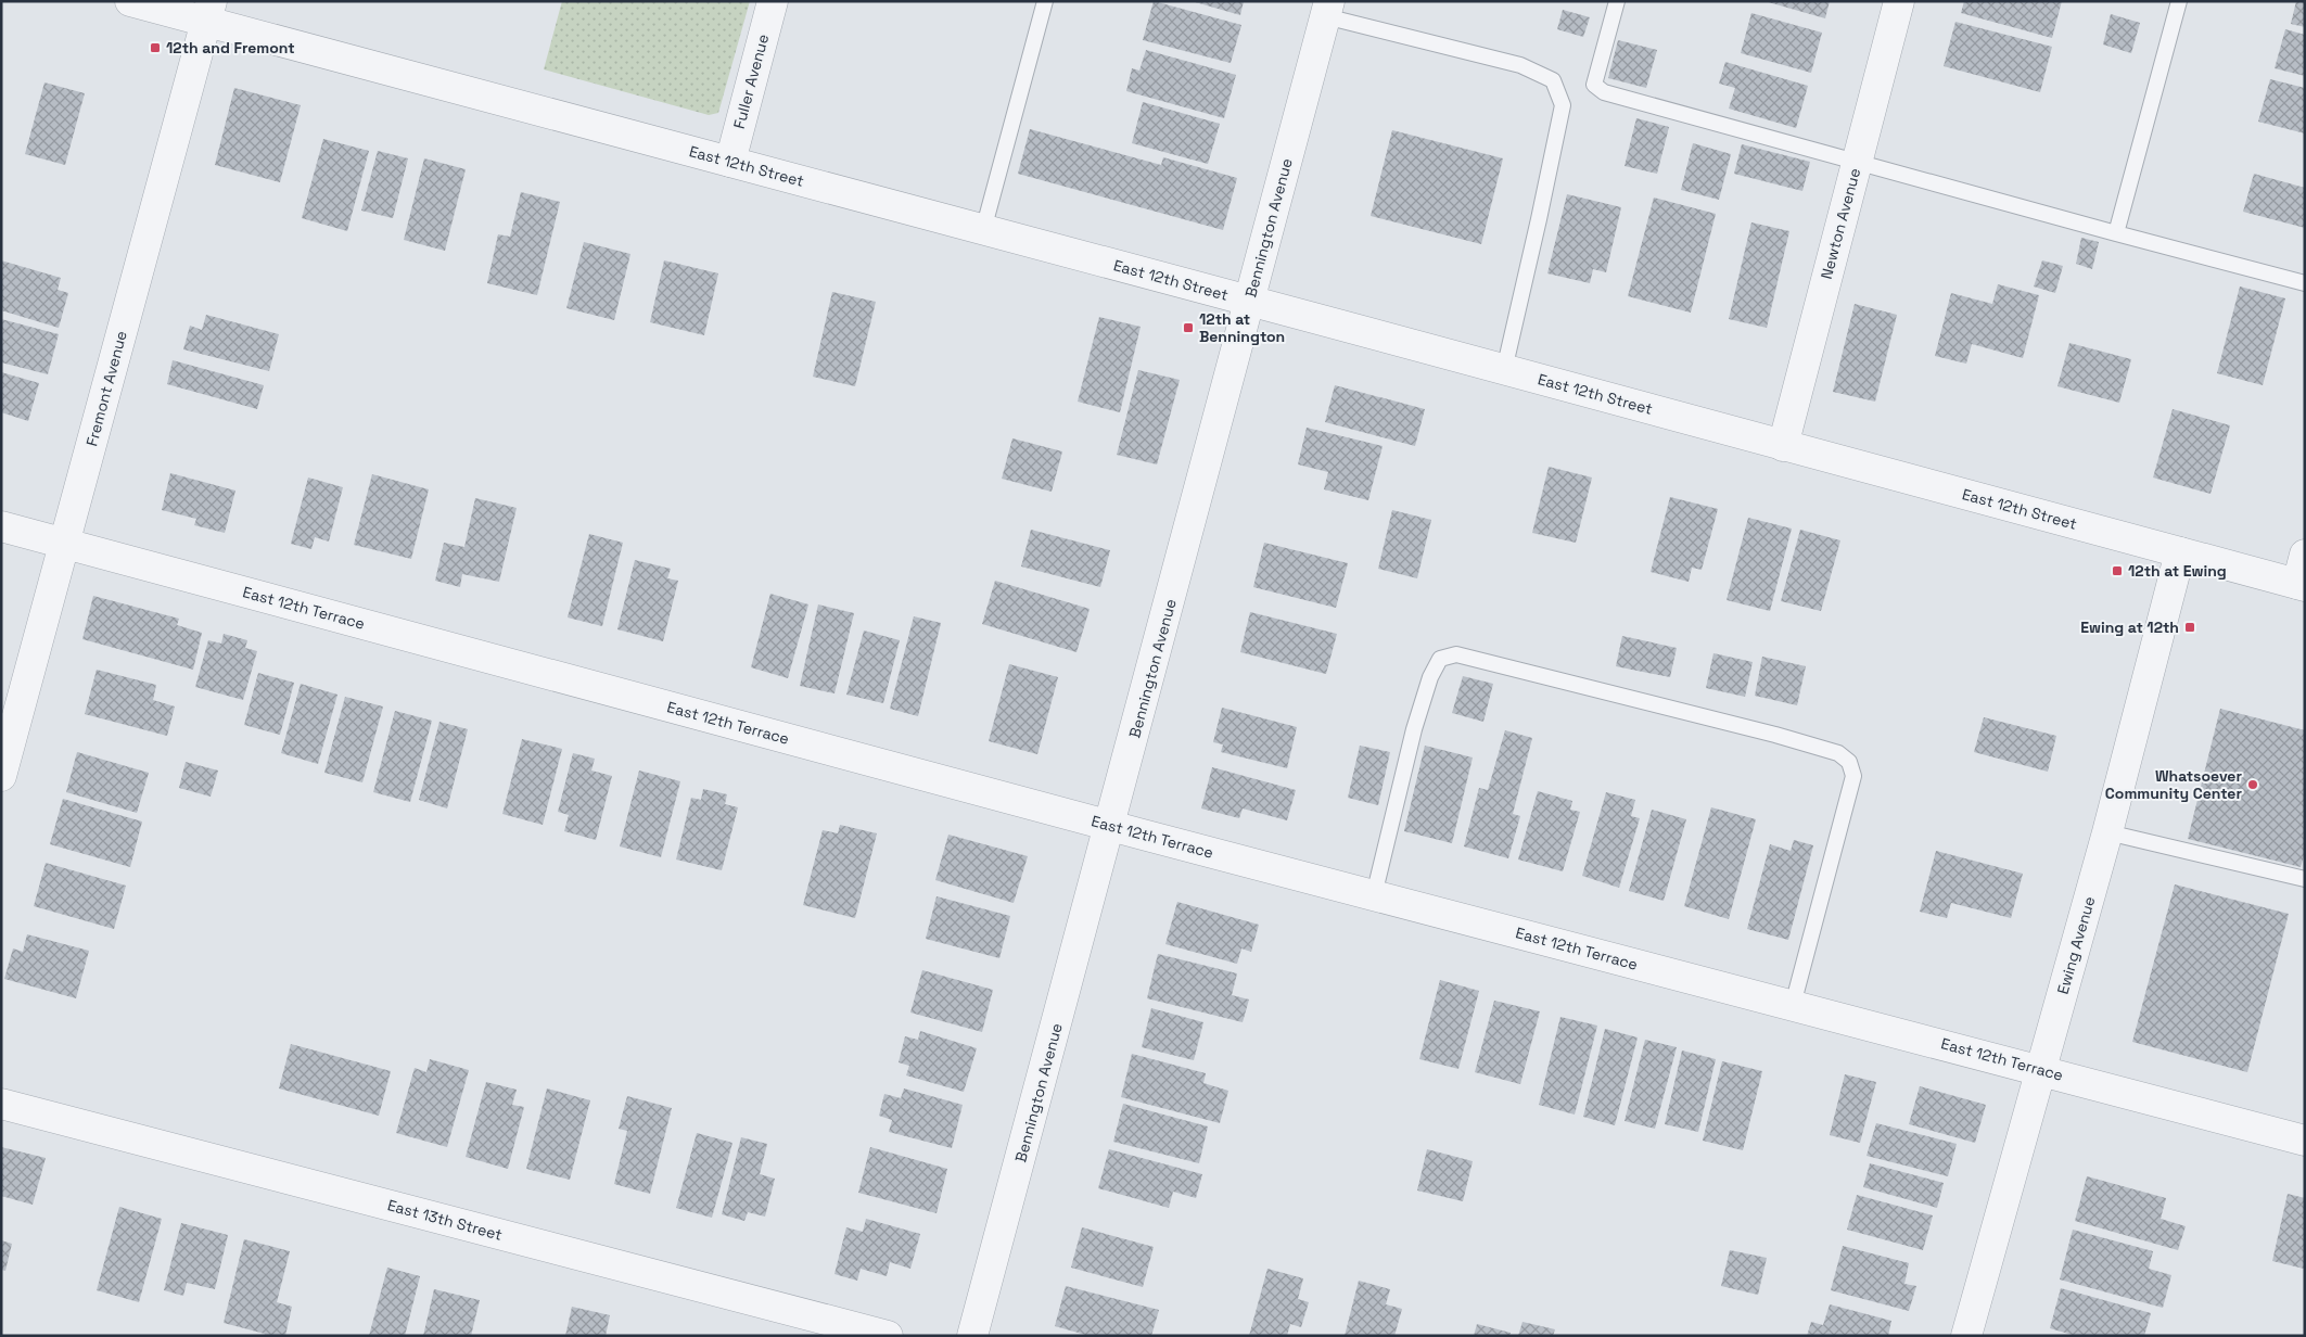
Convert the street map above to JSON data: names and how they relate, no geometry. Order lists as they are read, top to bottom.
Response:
{
  "streets": {
    "street": [
      "Fuller Avenue",
      "East 12th Street",
      "Newton Avenue",
      "Bennington Avenue",
      "Fremont Avenue",
      "East 12th Terrace",
      "Ewing Avenue",
      "East 13th Street"
    ]
  },
  "crossings": [
    ["Fuller Avenue", "East 12th Street"],
    ["East 12th Street", "Newton Avenue"],
    ["East 12th Street", "Bennington Avenue"],
    ["East 12th Street", "Fremont Avenue"],
    ["East 12th Street", "Ewing Avenue"],
    ["Bennington Avenue", "East 12th Terrace"],
    ["Fremont Avenue", "East 12th Terrace"],
    ["East 12th Terrace", "Ewing Avenue"]
  ],
  "places": {
    "transit": [
      "12th and Fremont",
      "12th at Bennington",
      "12th at Ewing",
      "Ewing at 12th"
    ],
    "other": ["Whatsoever Community Center"]
  }
}
